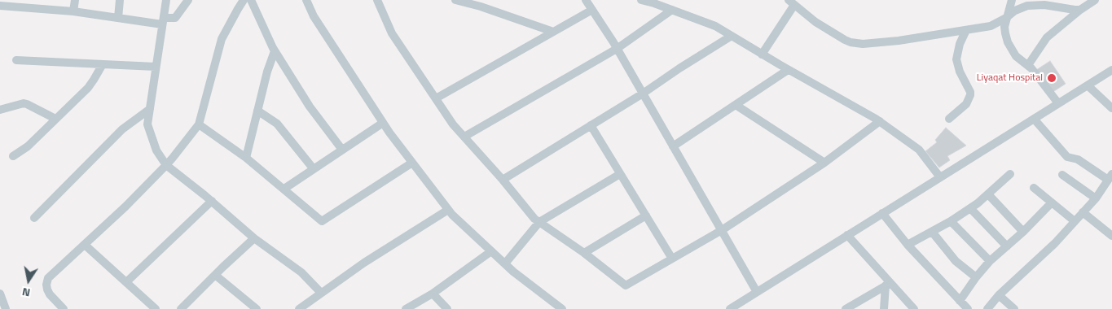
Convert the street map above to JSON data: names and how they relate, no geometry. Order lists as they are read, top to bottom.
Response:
{
  "places": ["Liyaqat Hospital"],
  "north": "bottom"
}
